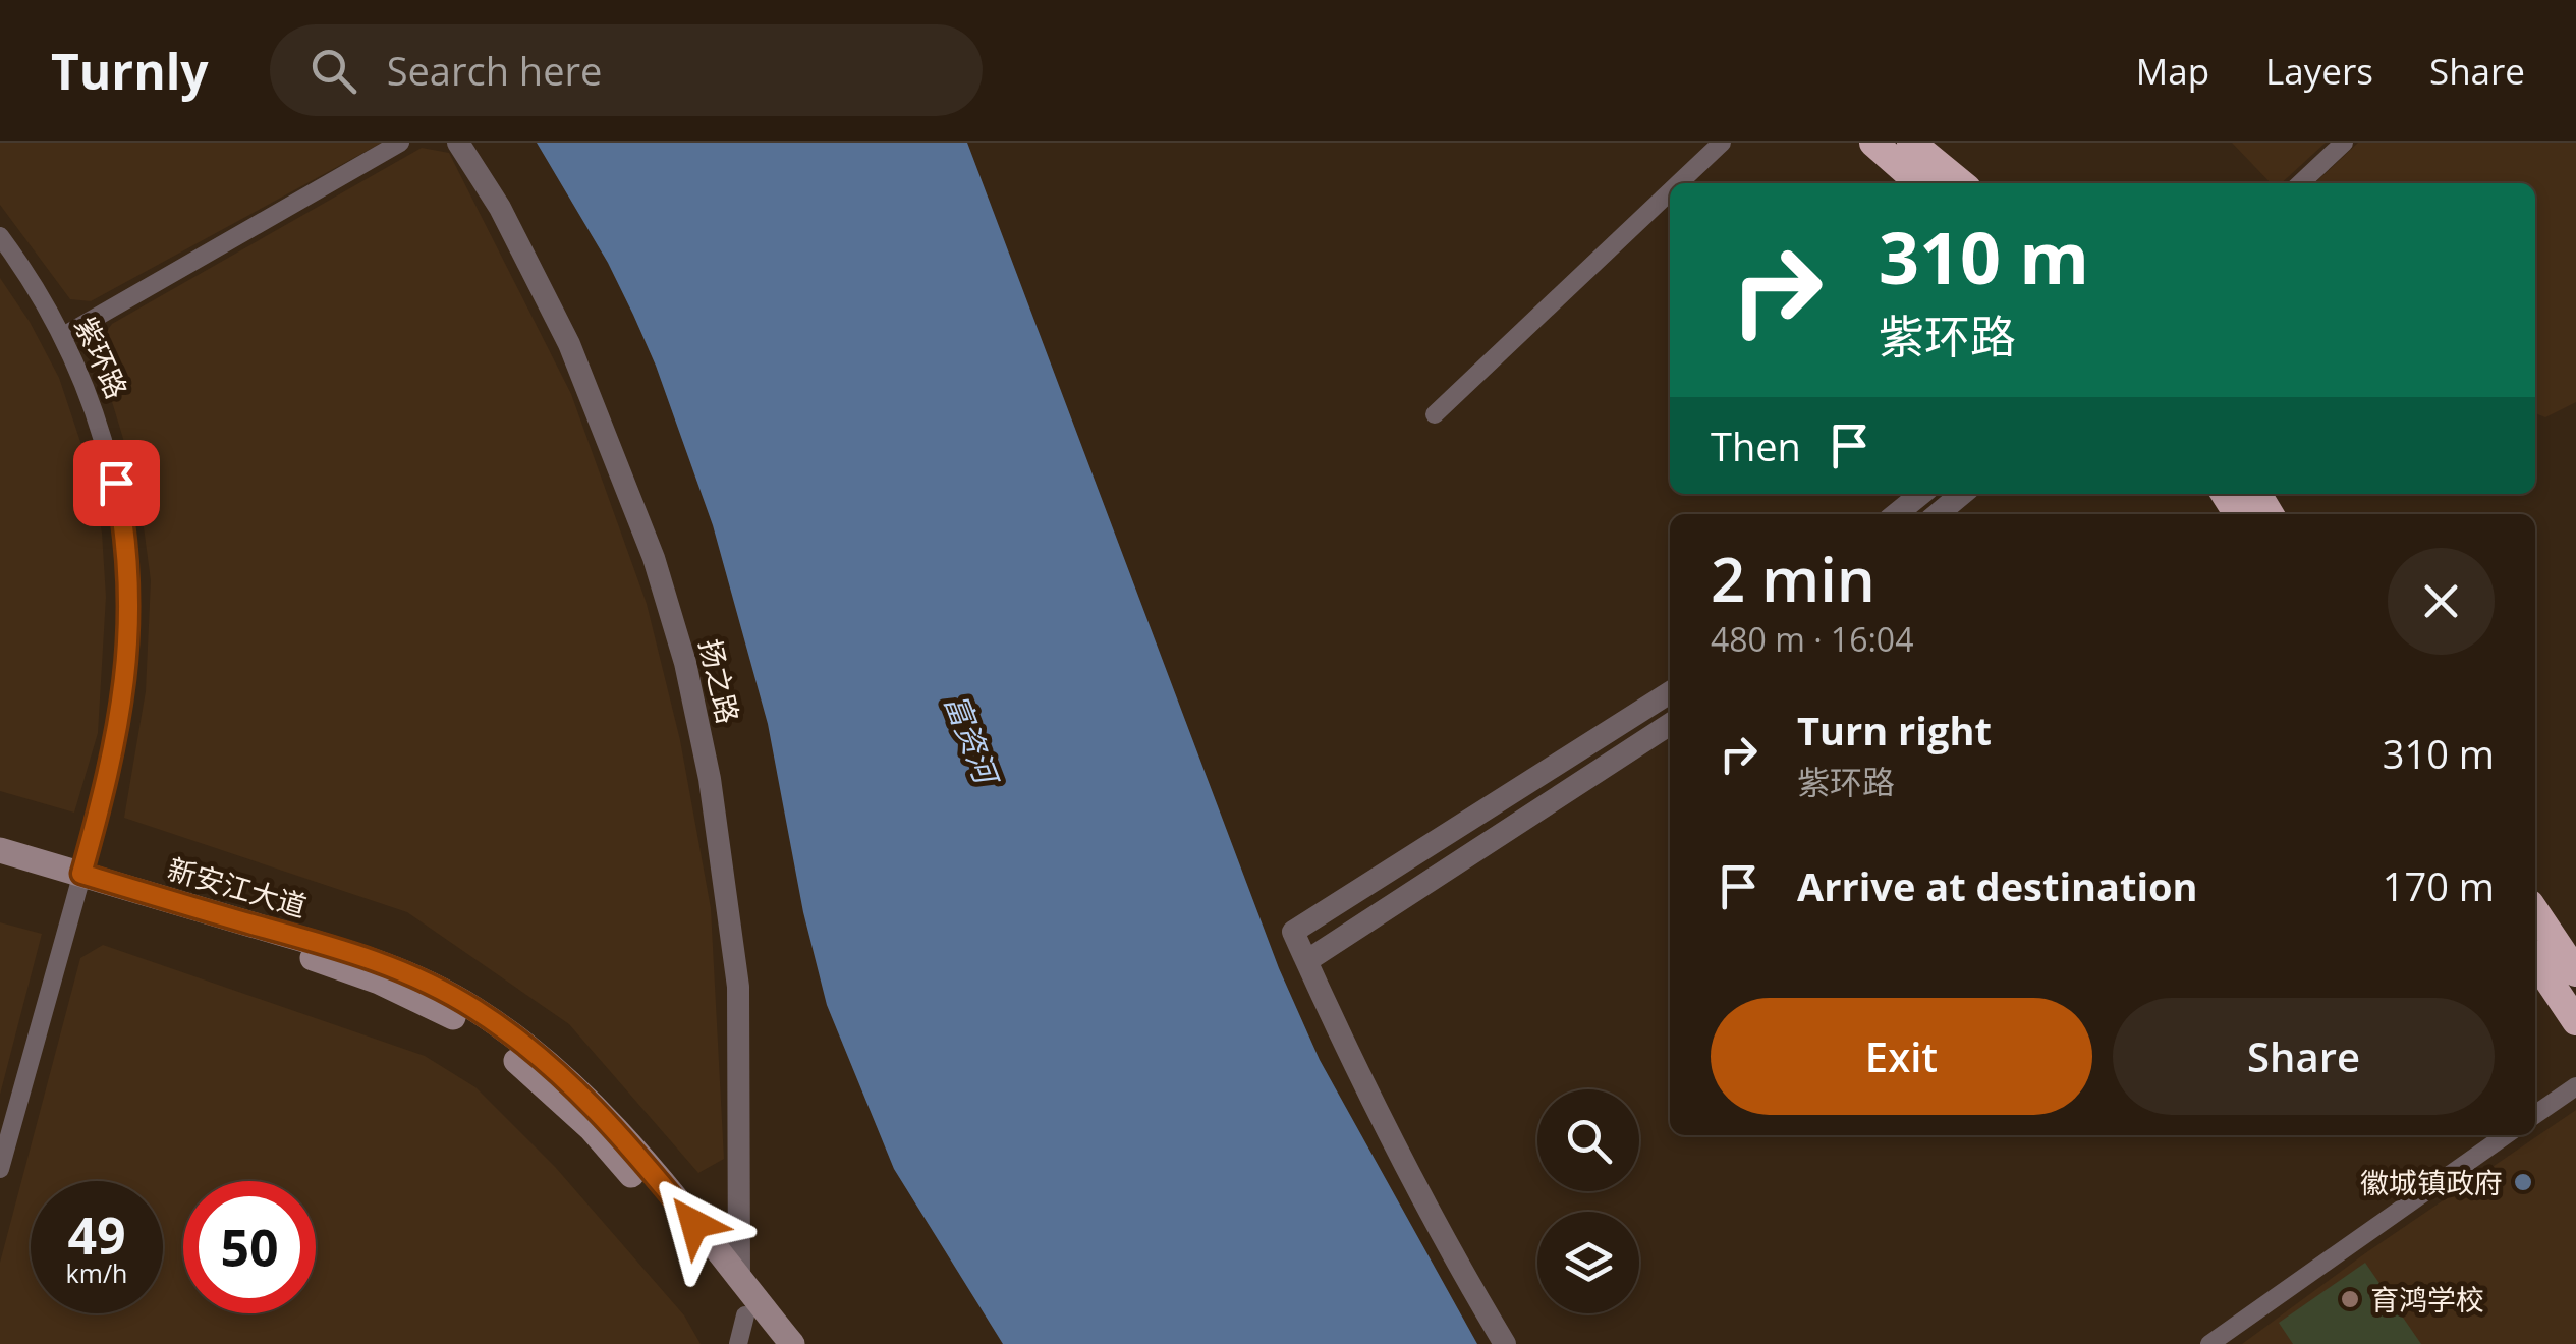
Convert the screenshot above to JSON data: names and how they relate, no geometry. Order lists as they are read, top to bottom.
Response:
{
  "streets": {
    "main road": ["新安江大道"],
    "street": ["紫环路", "扬之路"]
  },
  "crossings": [
    ["紫环路", "新安江大道"],
    ["扬之路", "新安江大道"]
  ],
  "water": ["富资河"],
  "places": ["徽城镇政府", "育鸿学校"],
  "page": {
    "header": "Turnly",
    "search": "Search here",
    "nav": ["Map", "Layers", "Share"],
    "turn": ["310 m", "紫环路"],
    "then": "Then",
    "heading": ["2 min", "480 m · 16:04"],
    "list": [
      {
        "name": "Turn right",
        "note": "紫环路",
        "value": "310 m"
      },
      {
        "name": "Arrive at destination",
        "value": "170 m"
      }
    ],
    "buttons": ["Exit", "Share"],
    "speed": "49 km/h",
    "limit": "50"
  }
}
